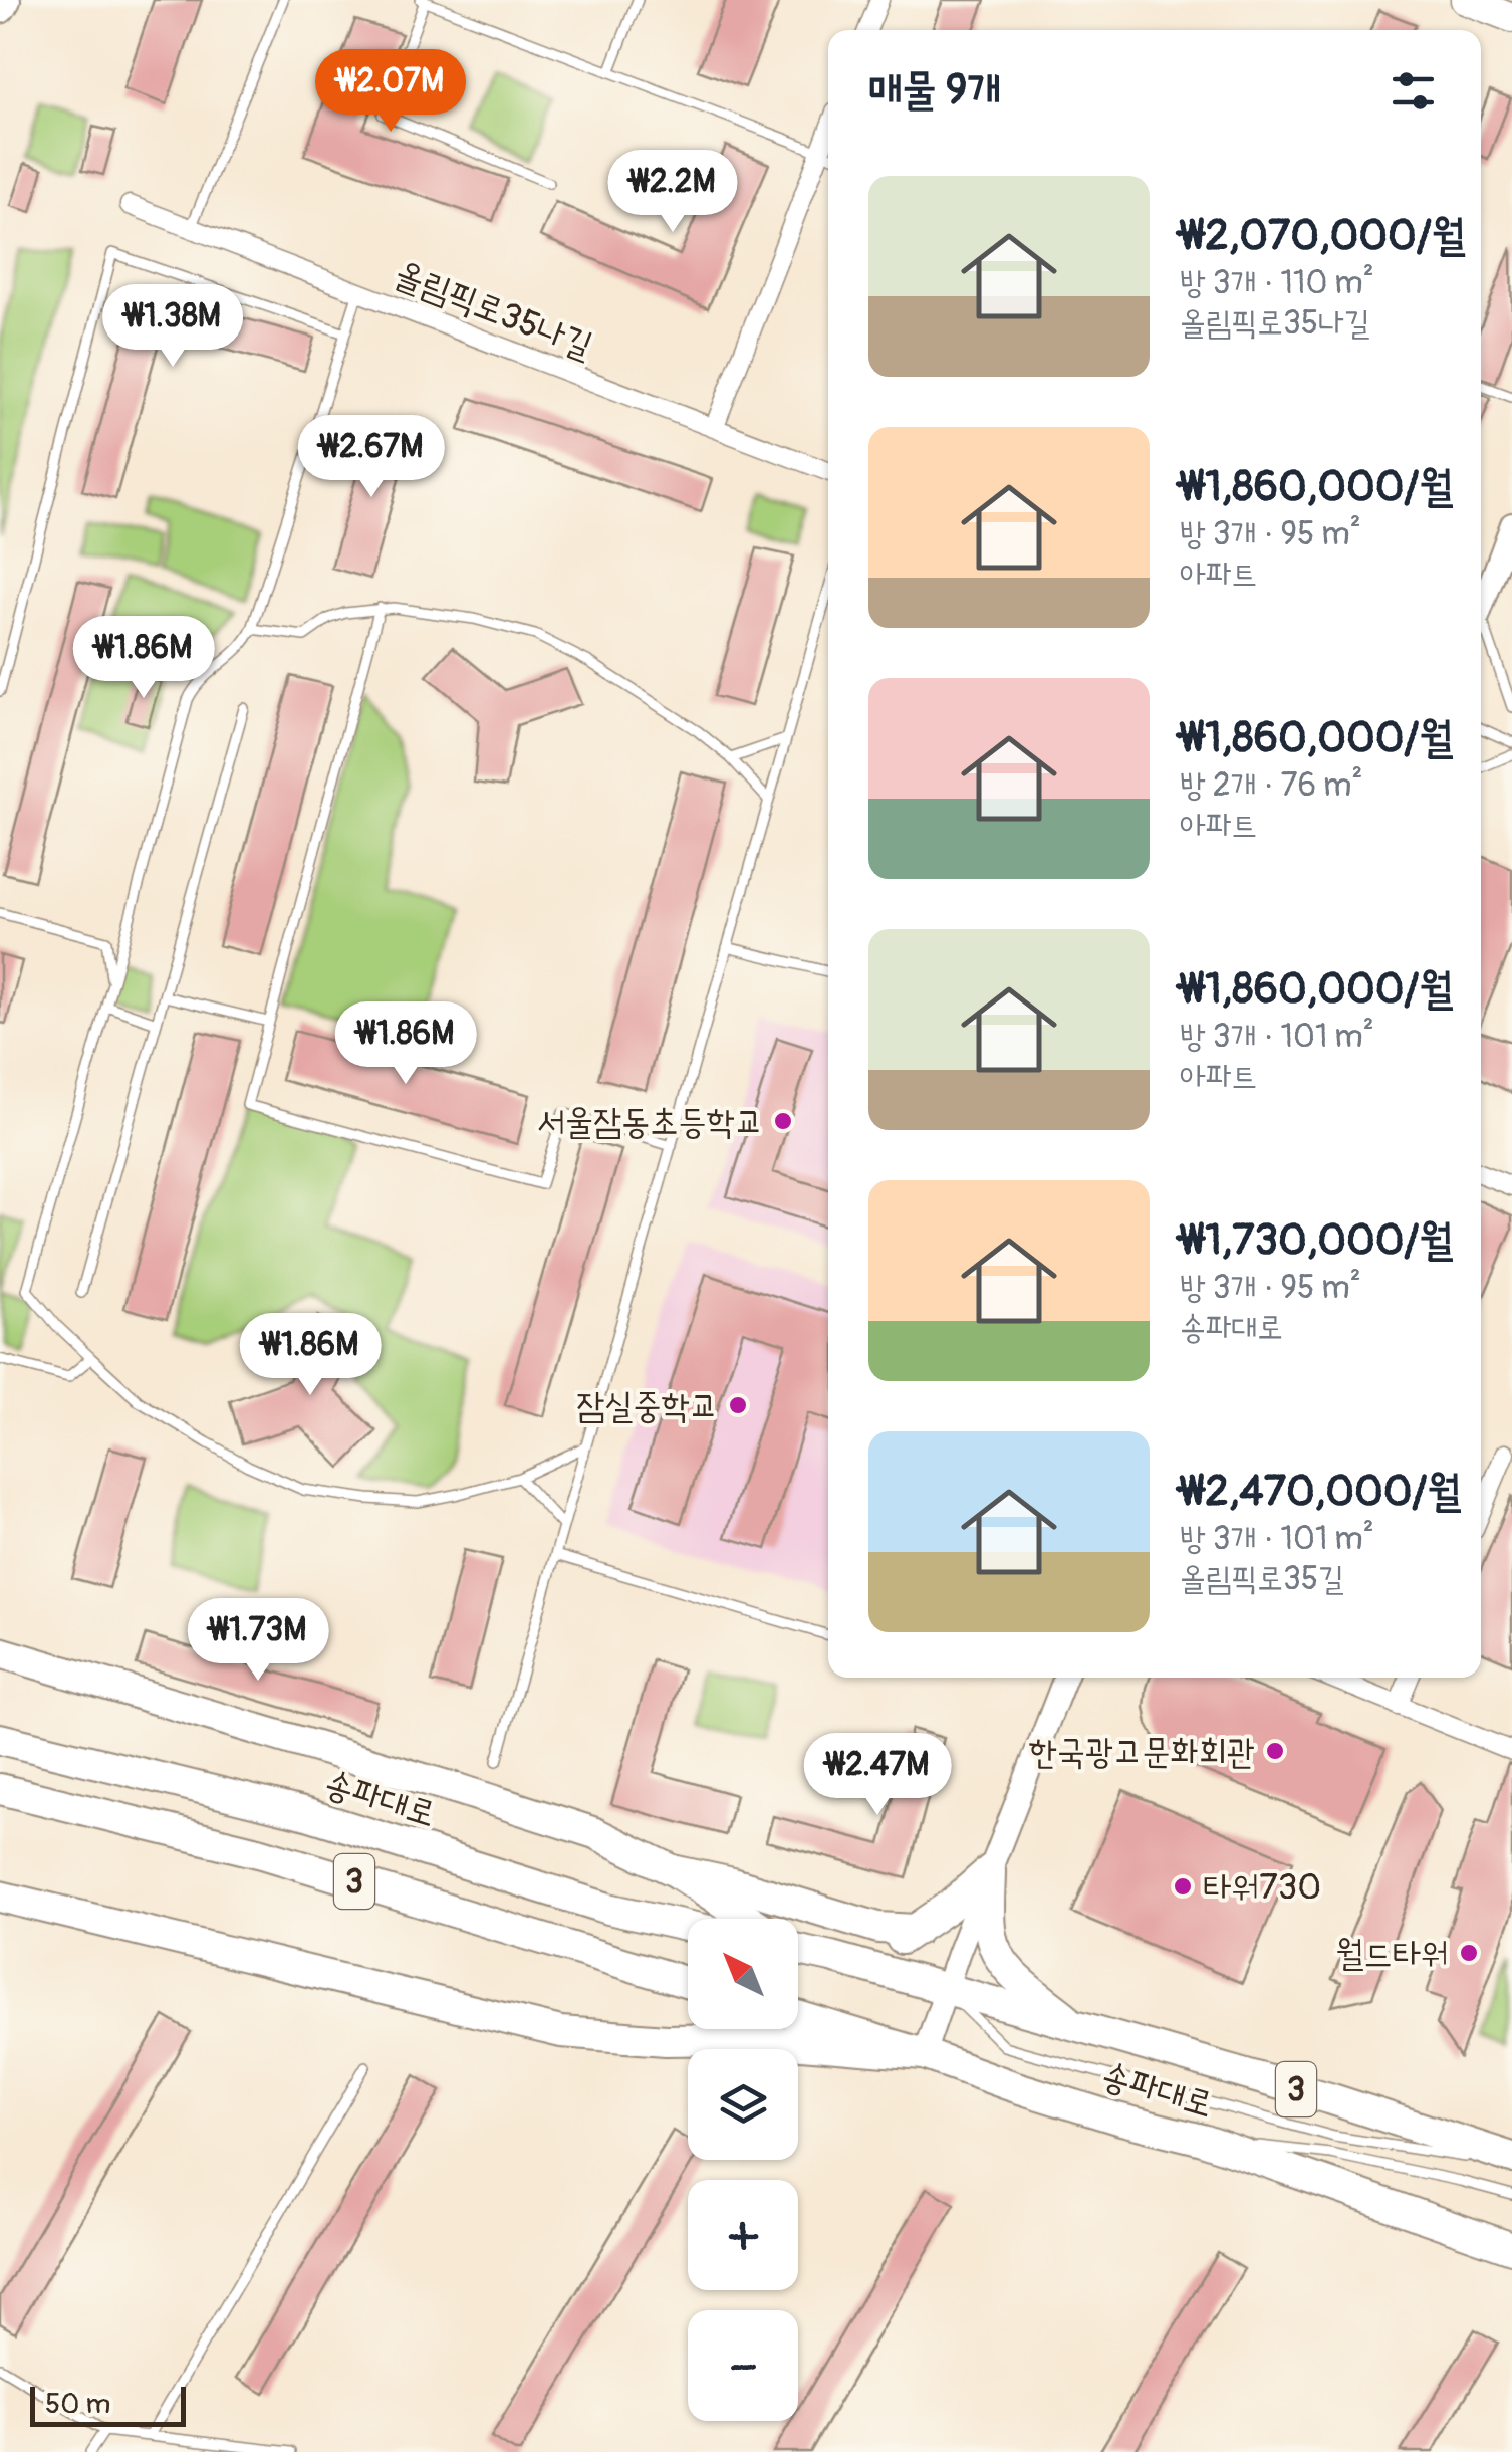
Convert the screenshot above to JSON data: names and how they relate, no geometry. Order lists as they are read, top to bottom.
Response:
{
  "streets": {
    "main road": ["송파대로", "3"],
    "street": ["올림픽로35나길"]
  },
  "places": [
    "서울잠동초등학교",
    "잠실중학교",
    "한국광고문화회관",
    "타워730",
    "월드타워"
  ],
  "scale_bar": "50 m",
  "north": "top left",
  "page": {
    "heading": "매물 9개",
    "price": [
      "₩2.07M",
      "₩2.2M",
      "₩1.38M",
      "₩2.67M",
      "₩1.86M",
      "₩1.86M",
      "₩1.86M",
      "₩1.73M",
      "₩2.47M"
    ],
    "list": [
      {
        "name": "₩2,070,000/월",
        "note": "방 3개 · 110 m² · 올림픽로35나길"
      },
      {
        "name": "₩1,860,000/월",
        "note": "방 3개 · 95 m² · 아파트"
      },
      {
        "name": "₩1,860,000/월",
        "note": "방 2개 · 76 m² · 아파트"
      },
      {
        "name": "₩1,860,000/월",
        "note": "방 3개 · 101 m² · 아파트"
      },
      {
        "name": "₩1,730,000/월",
        "note": "방 3개 · 95 m² · 송파대로"
      },
      {
        "name": "₩2,470,000/월",
        "note": "방 3개 · 101 m² · 올림픽로35길"
      }
    ],
    "map_buttons": ["+", "−"],
    "scale": "50 m"
  }
}
